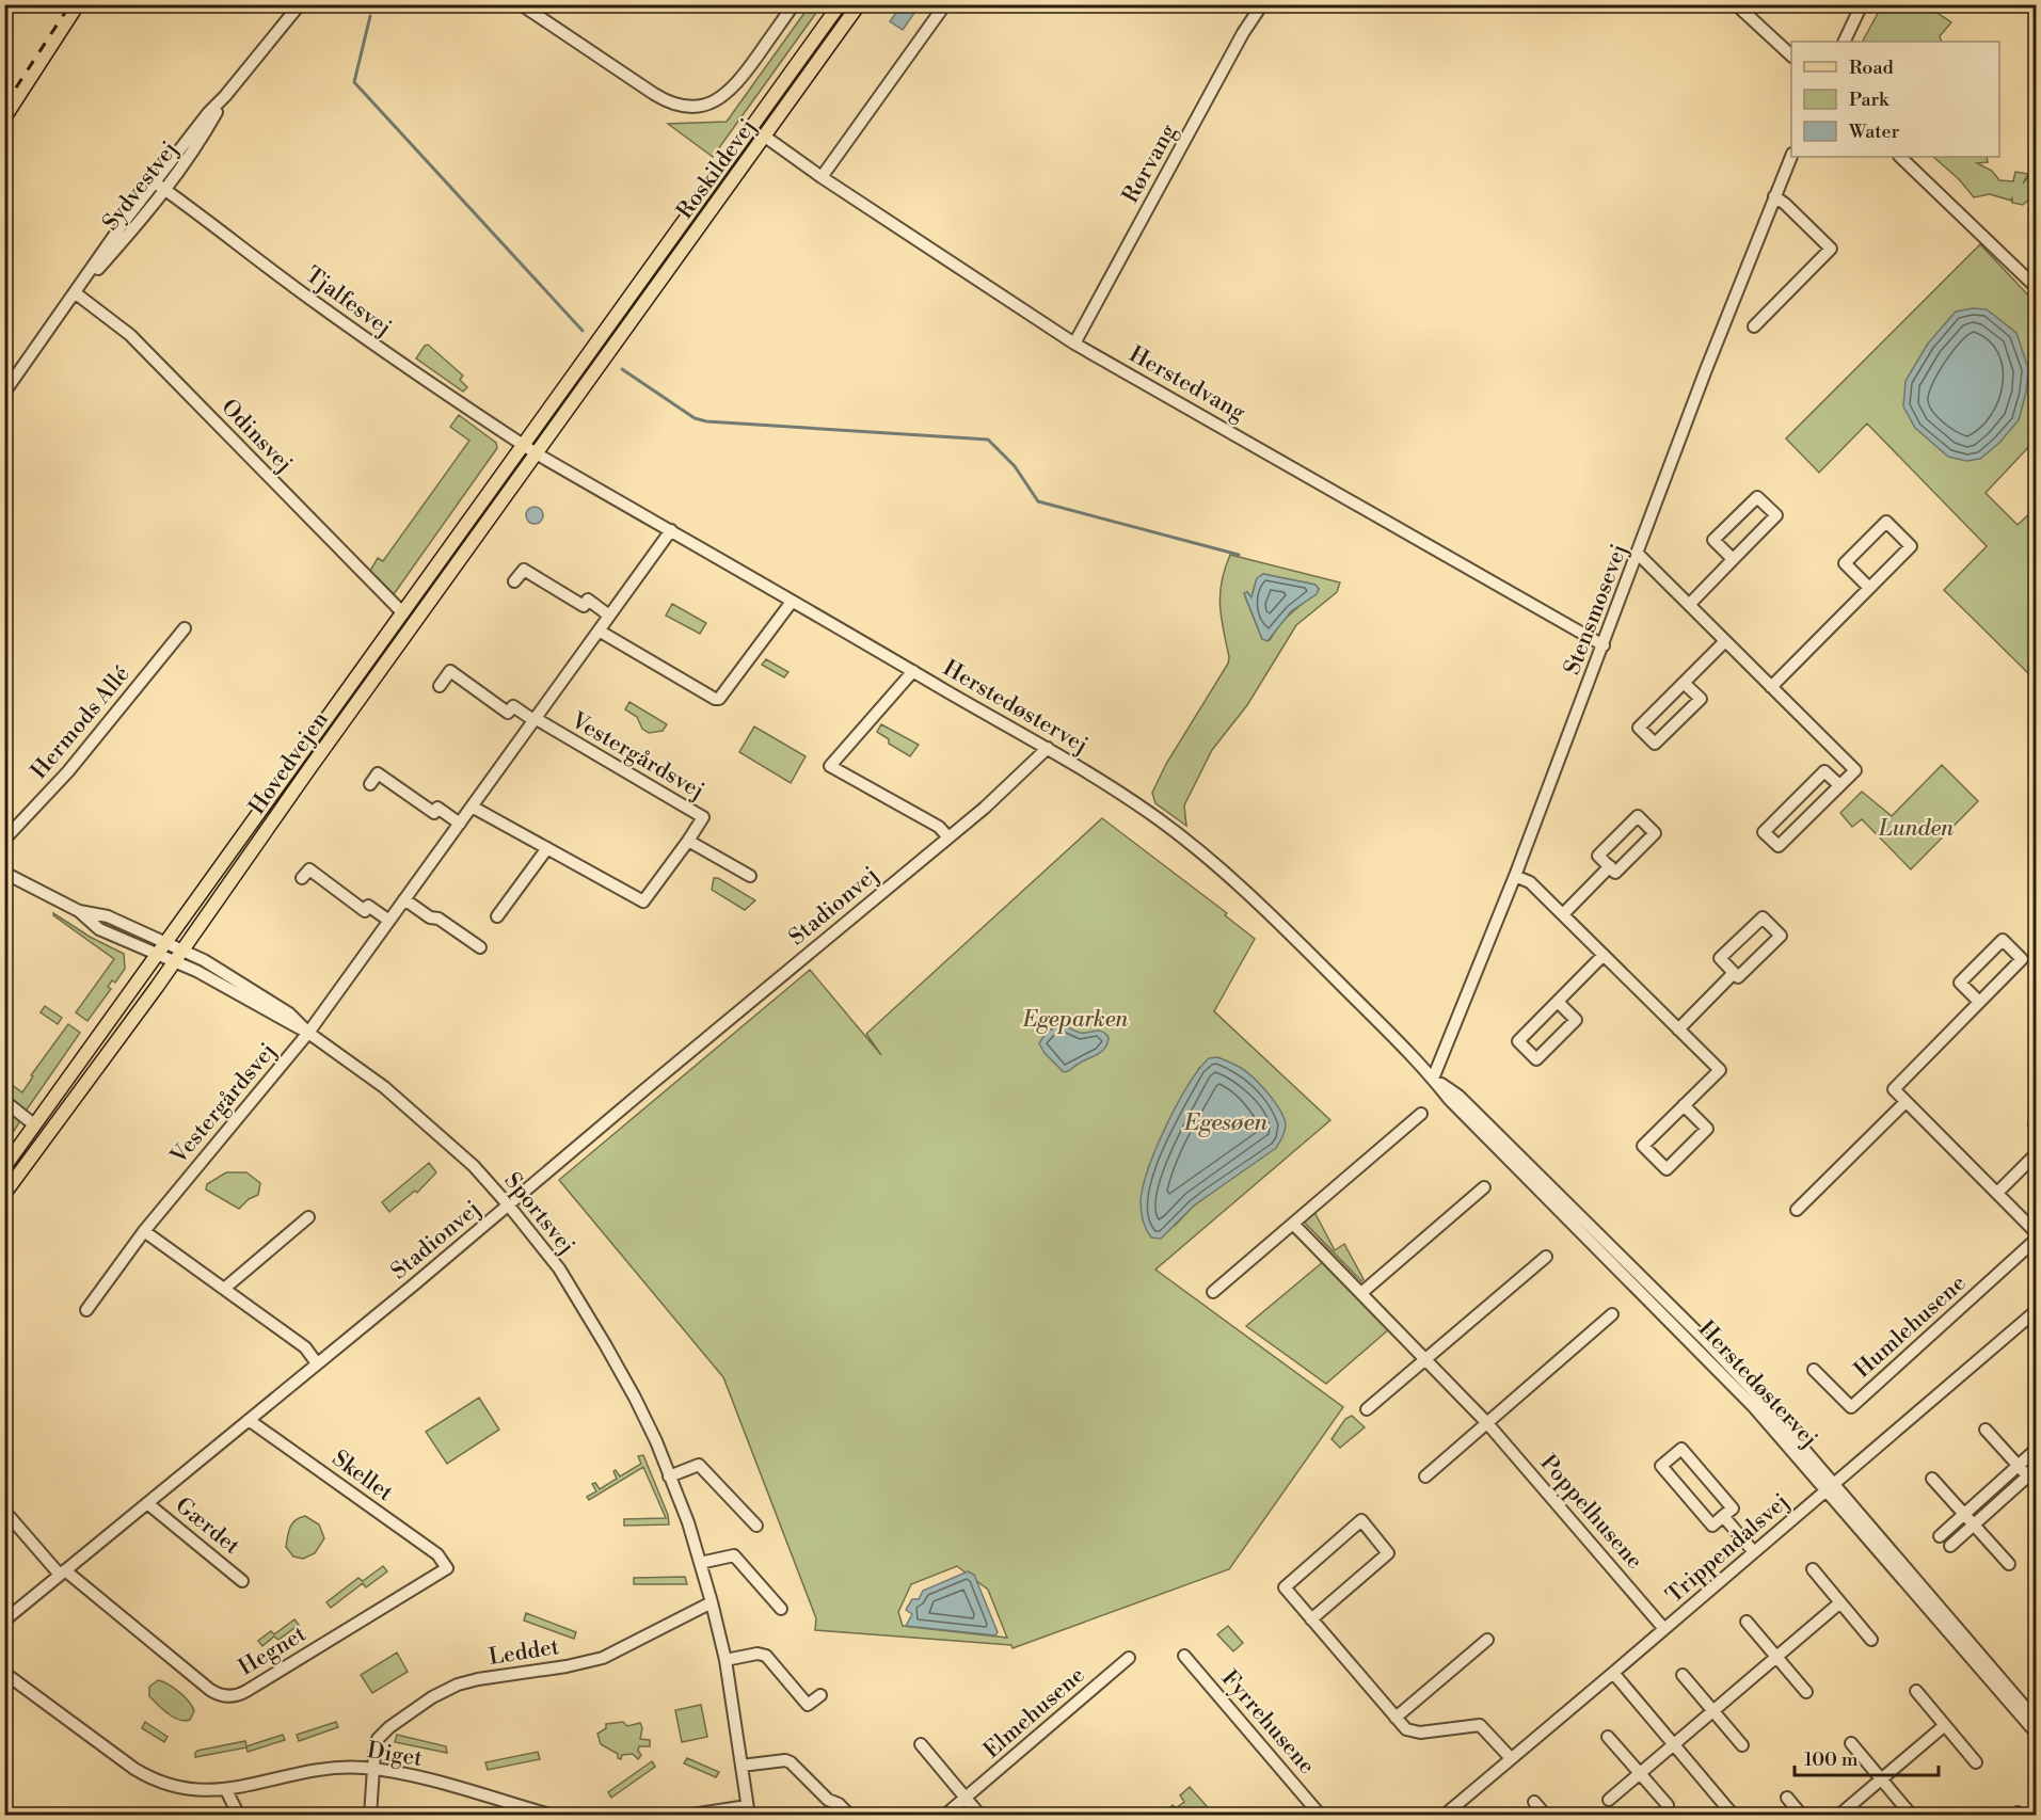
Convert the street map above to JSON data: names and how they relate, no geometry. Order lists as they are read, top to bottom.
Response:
{
  "streets": {
    "main road": ["Roskildevej", "Hovedvejen"],
    "street": [
      "Rørvang",
      "Sydvestvej",
      "Tjalfesvej",
      "Herstedvang",
      "Odinsvej",
      "Stensmosevej",
      "Herstedøstervej",
      "Hermods Allé",
      "Vestergårdsvej",
      "Stadionvej",
      "Sportsvej",
      "Humlehusene",
      "Skellet",
      "Poppelhusene",
      "Gærdet",
      "Trippendalsvej",
      "Hegnet",
      "Leddet",
      "Elmehusene",
      "Fyrrehusene",
      "Diget"
    ]
  },
  "crossings": [
    ["Rørvang", "Herstedvang"],
    ["Roskildevej", "Herstedvang"],
    ["Roskildevej", "Hovedvejen"],
    ["Sydvestvej", "Tjalfesvej"],
    ["Sydvestvej", "Odinsvej"],
    ["Tjalfesvej", "Herstedøstervej"],
    ["Tjalfesvej", "Hovedvejen"],
    ["Herstedvang", "Stensmosevej"],
    ["Odinsvej", "Hovedvejen"],
    ["Stensmosevej", "Herstedøstervej"],
    ["Herstedøstervej", "Vestergårdsvej"],
    ["Herstedøstervej", "Hovedvejen"],
    ["Herstedøstervej", "Stadionvej"],
    ["Herstedøstervej", "Trippendalsvej"],
    ["Vestergårdsvej", "Sportsvej"],
    ["Hovedvejen", "Sportsvej"],
    ["Stadionvej", "Sportsvej"],
    ["Stadionvej", "Skellet"],
    ["Stadionvej", "Gærdet"],
    ["Stadionvej", "Hegnet"],
    ["Sportsvej", "Leddet"],
    ["Skellet", "Hegnet"],
    ["Poppelhusene", "Trippendalsvej"],
    ["Leddet", "Diget"]
  ],
  "water": ["Egesøen"],
  "parks": ["Lunden", "Egeparken"],
  "legend": ["Road", "Park", "Water"],
  "scale_bar": "100 m"
}
